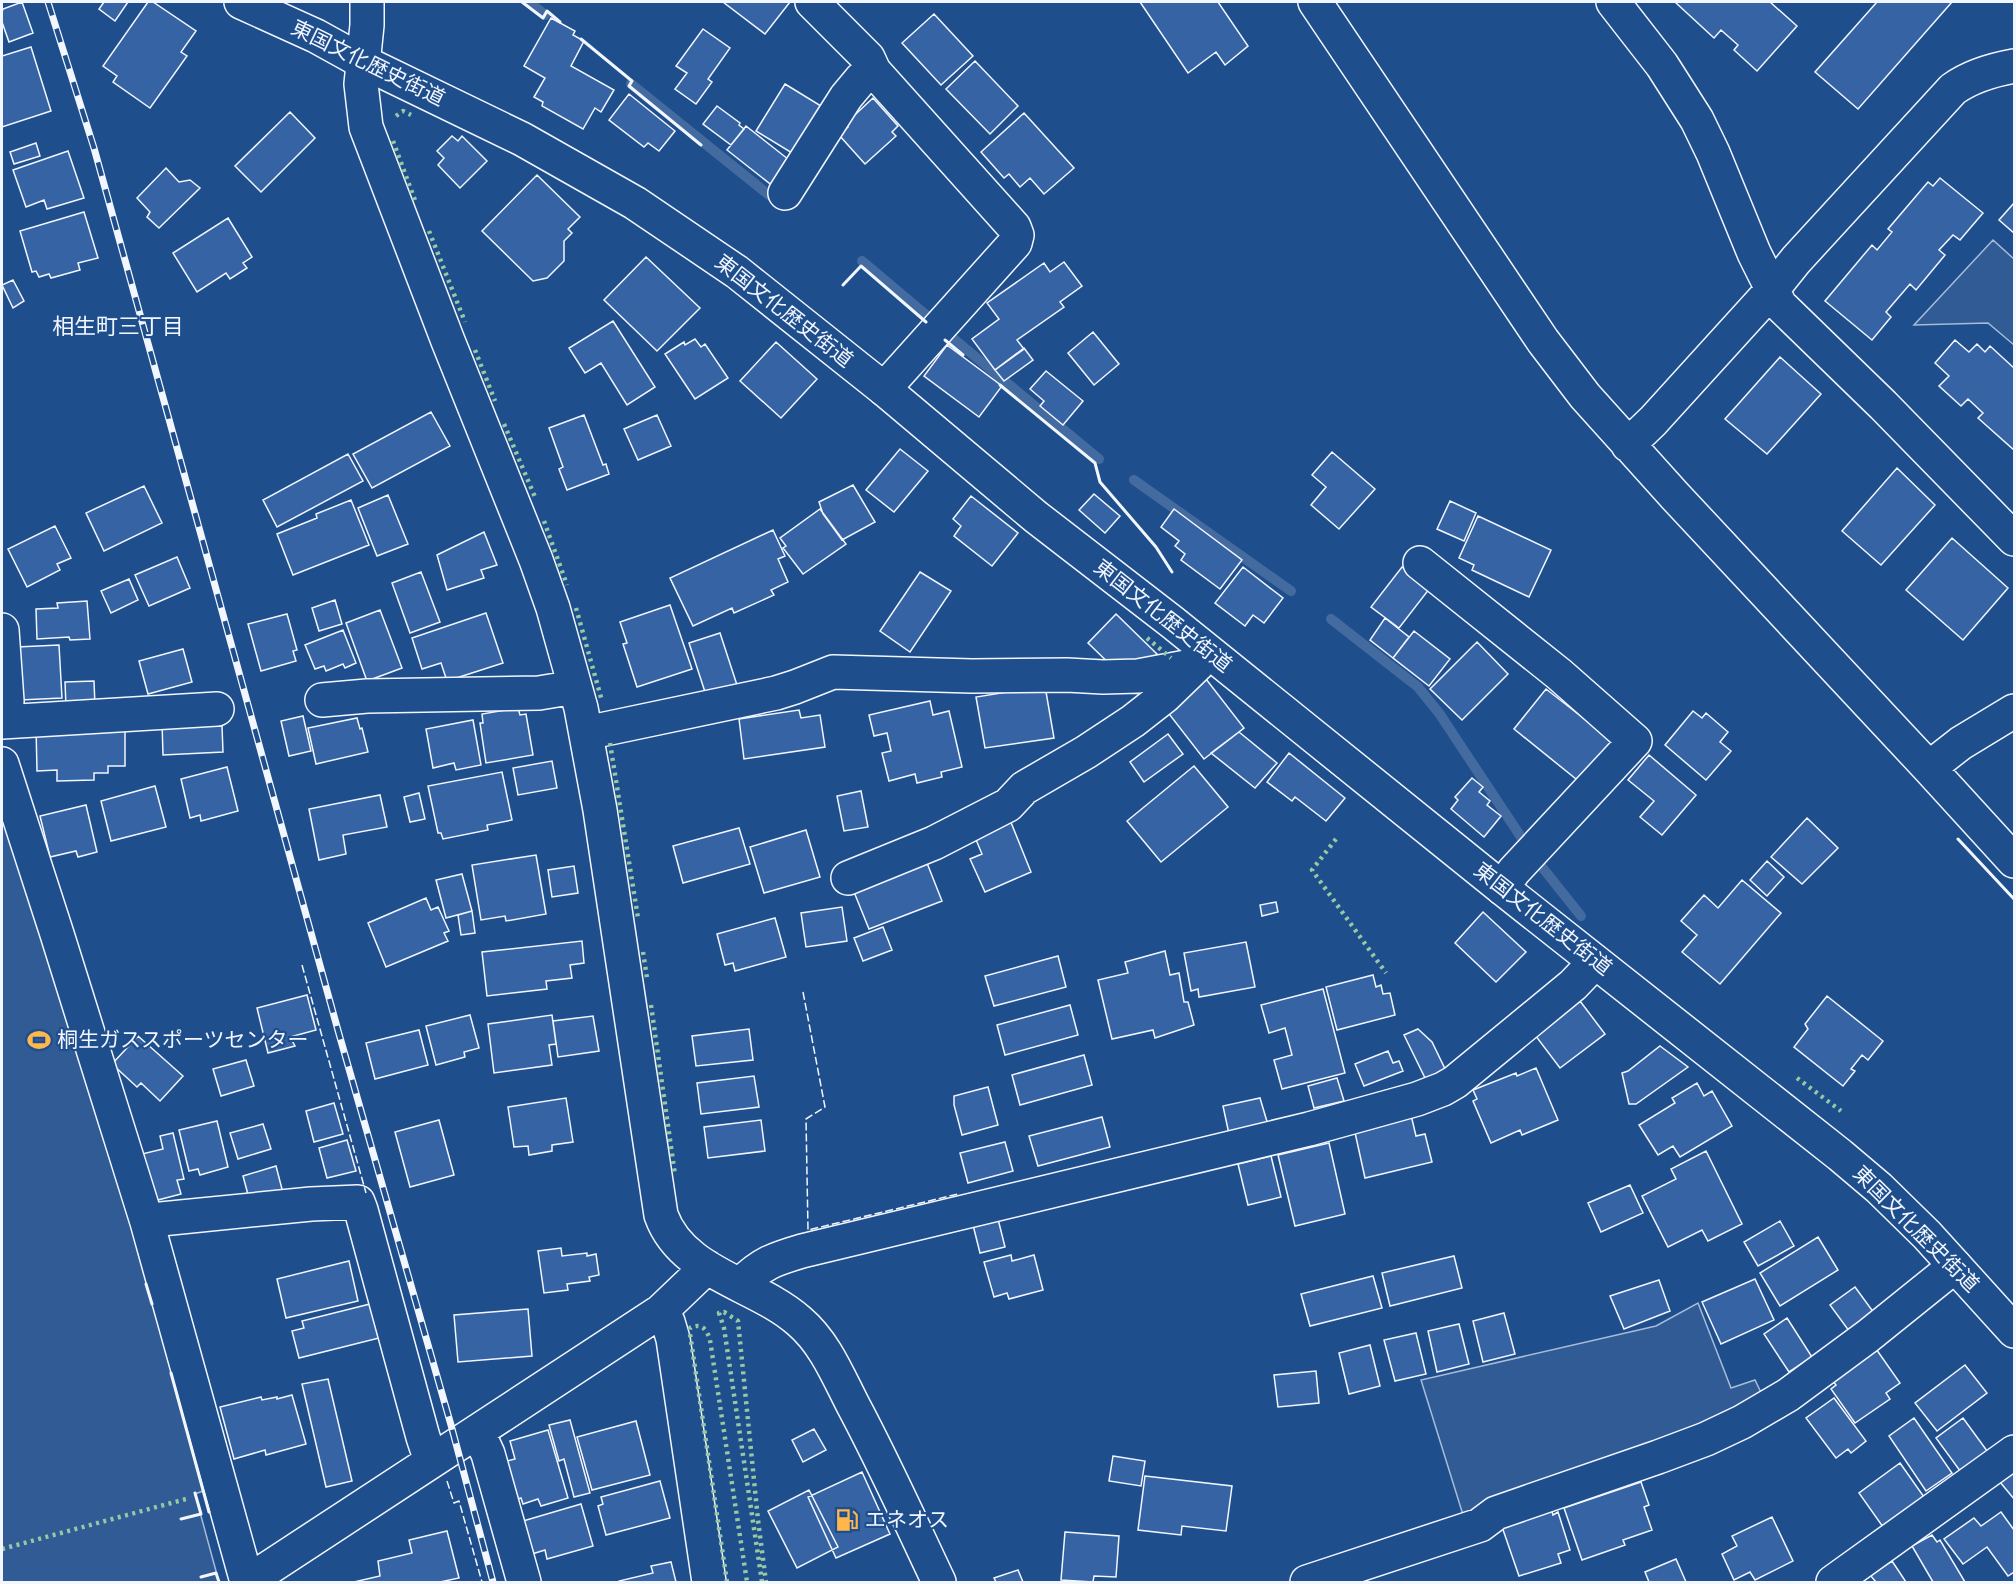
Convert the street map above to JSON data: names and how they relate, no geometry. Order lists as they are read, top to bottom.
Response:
{
  "streets": {
    "main road": ["東国文化歴史街道"]
  },
  "districts": ["相生町三丁目"],
  "places": {
    "sports": ["桐生ガススポーツセンター"],
    "fuel station": ["エネオス"]
  }
}
